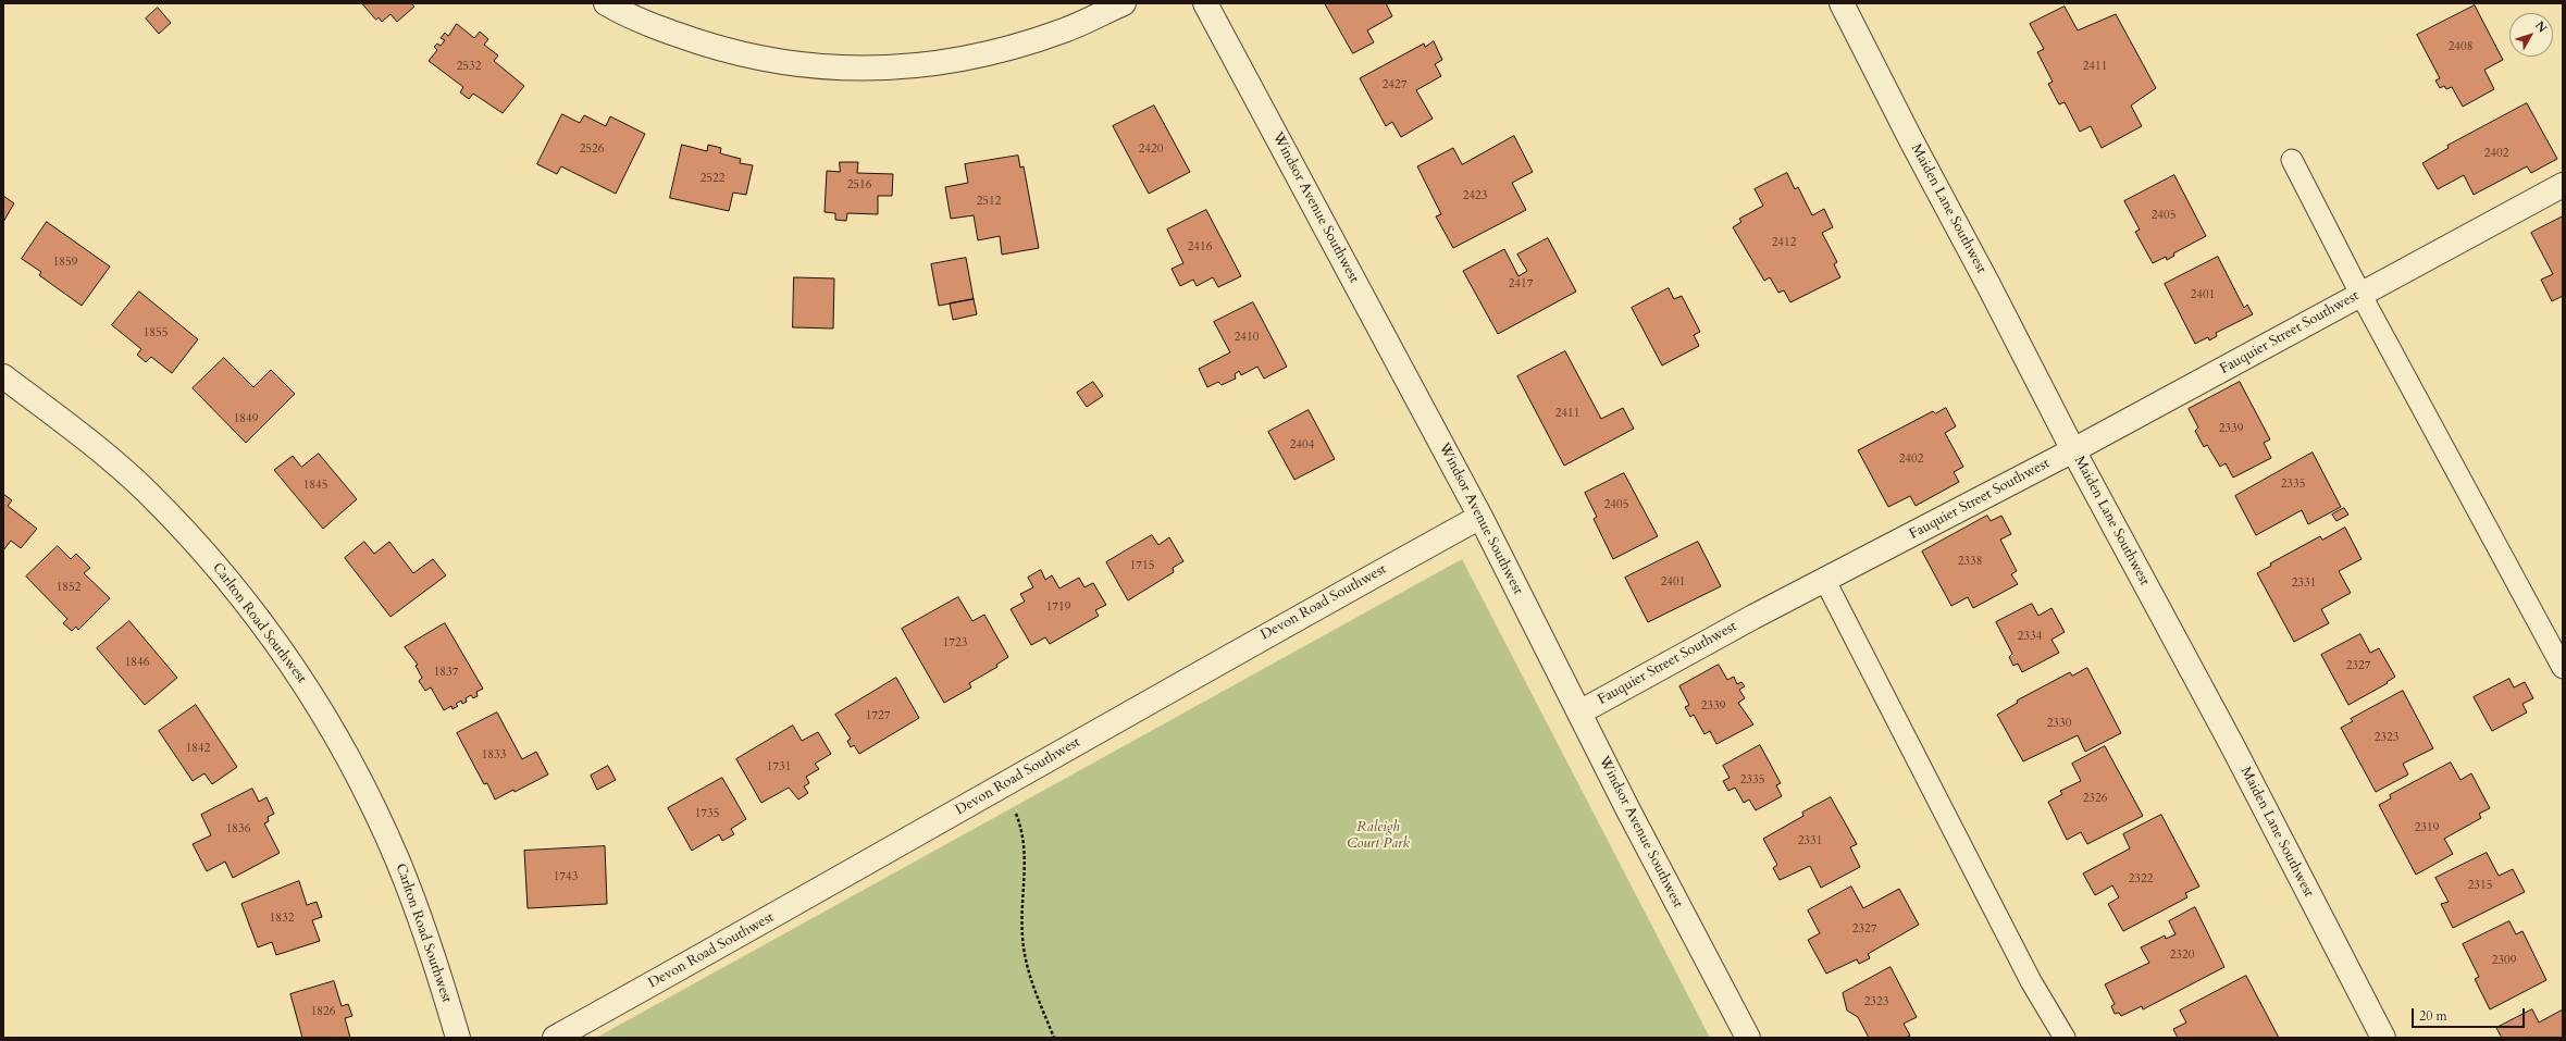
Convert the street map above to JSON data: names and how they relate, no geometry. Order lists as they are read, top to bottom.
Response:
{
  "streets": {
    "street": [
      "Windsor Avenue Southwest",
      "Maiden Lane Southwest",
      "Fauquier Street Southwest",
      "Devon Road Southwest",
      "Carlton Road Southwest"
    ]
  },
  "crossings": [
    ["Windsor Avenue Southwest", "Fauquier Street Southwest"],
    ["Windsor Avenue Southwest", "Devon Road Southwest"],
    ["Maiden Lane Southwest", "Fauquier Street Southwest"]
  ],
  "parks": ["Raleigh Court Park"],
  "house_numbers": [
    "2408",
    "2532",
    "2411",
    "2427",
    "2526",
    "2420",
    "2402",
    "2522",
    "2516",
    "2423",
    "2512",
    "2405",
    "2412",
    "2416",
    "1859",
    "2417",
    "2401",
    "1855",
    "2410",
    "2411",
    "1849",
    "2339",
    "2404",
    "2402",
    "2335",
    "1845",
    "2405",
    "2338",
    "1715",
    "2401",
    "2331",
    "1852",
    "1719",
    "2334",
    "1723",
    "1846",
    "2327",
    "1837",
    "2339",
    "1727",
    "2330",
    "2323",
    "1842",
    "1833",
    "1731",
    "2335",
    "2326",
    "1735",
    "2319",
    "1836",
    "2331",
    "1743",
    "2322",
    "2315",
    "1832",
    "2327",
    "2320",
    "2309",
    "2323",
    "1826"
  ],
  "scale_bar": "20 m",
  "north": "top right"
}
